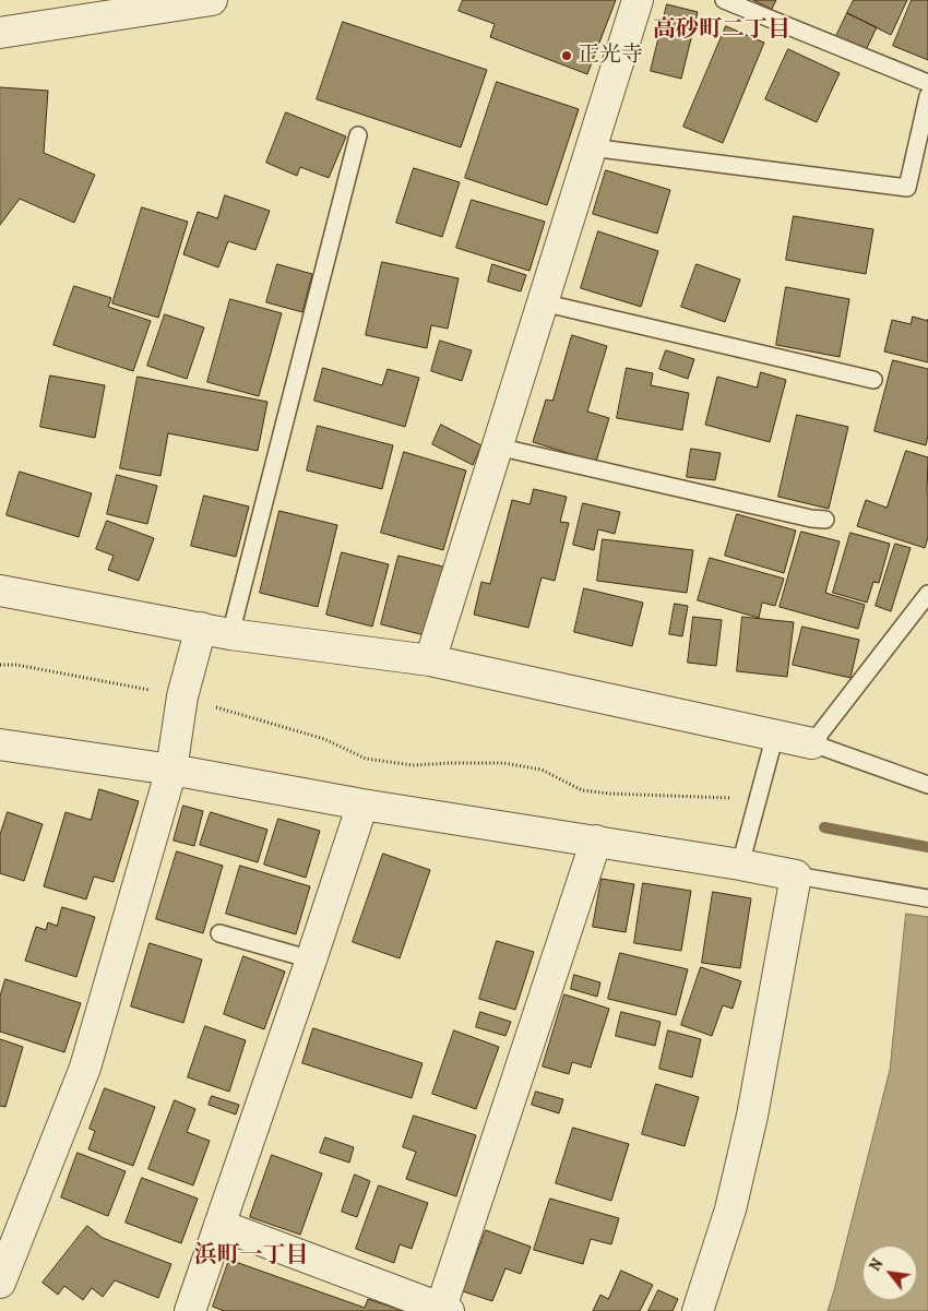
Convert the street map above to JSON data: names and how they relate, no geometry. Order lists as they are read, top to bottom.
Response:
{
  "districts": ["高砂町二丁目", "浜町一丁目"],
  "places": ["正光寺"],
  "north": "top left"
}
